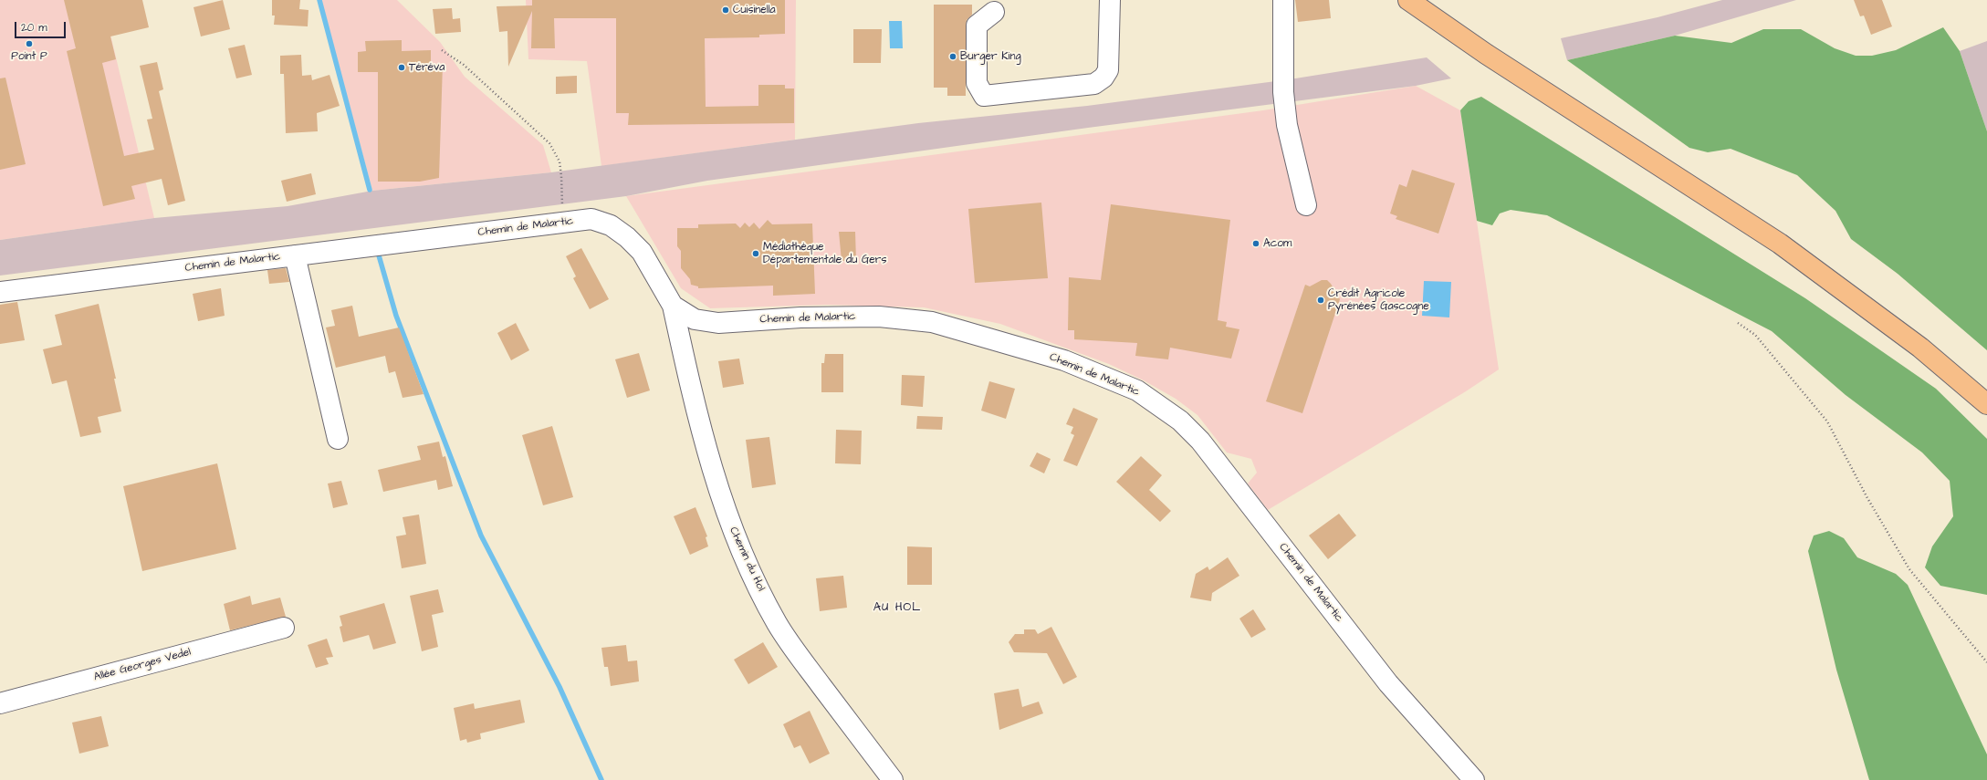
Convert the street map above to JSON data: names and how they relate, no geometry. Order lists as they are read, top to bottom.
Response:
{
  "streets": {
    "street": ["Chemin de Malartic", "Chemin du Hol", "Allée Georges Vedel"]
  },
  "crossings": [
    ["Chemin de Malartic", "Chemin du Hol"]
  ],
  "districts": ["AU HOL"],
  "places": [
    "Cuisinella",
    "Point P",
    "Burger King",
    "Téréva",
    "Acom",
    "Médiathèque Départementale du Gers",
    "Crédit Agricole Pyrénées Gascogne"
  ],
  "scale_bar": "20 m"
}
